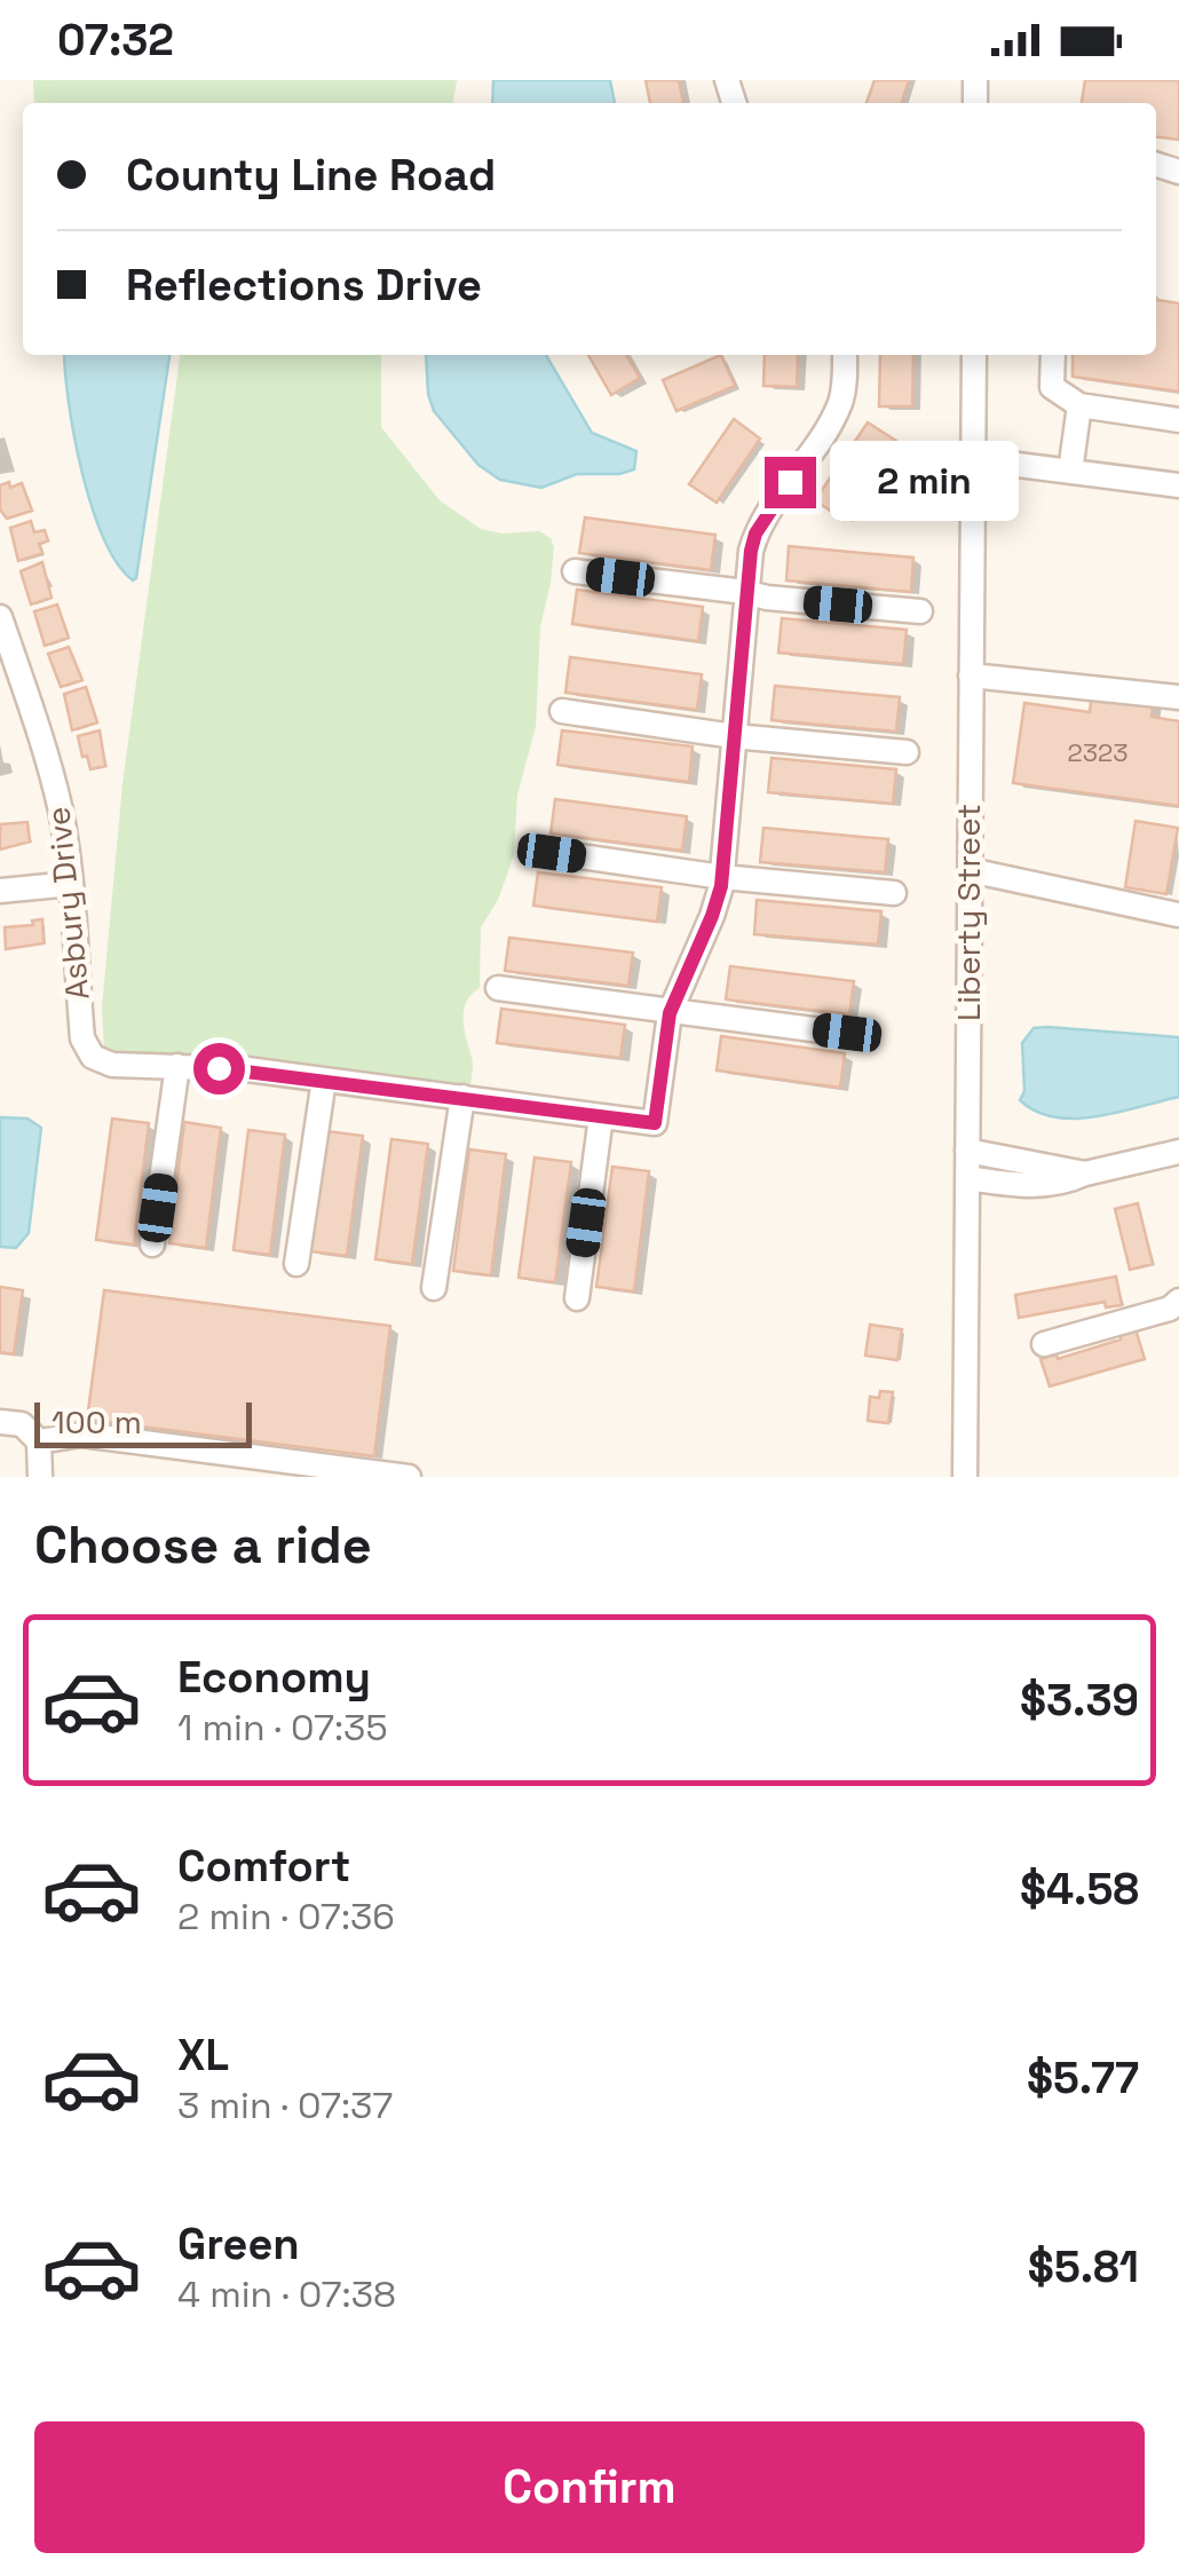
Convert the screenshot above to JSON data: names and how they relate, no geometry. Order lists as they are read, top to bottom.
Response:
{
  "streets": {
    "street": ["Asbury Drive", "Liberty Street"]
  },
  "house_numbers": ["2323"],
  "scale_bar": "100 m",
  "page": {
    "status": "07:32",
    "banner": ["County Line Road", "Reflections Drive"],
    "bubble": "2 min",
    "scale": "100 m",
    "heading": "Choose a ride",
    "list": [
      {
        "name": "Economy",
        "note": "1 min · 07:35",
        "value": "$3.39"
      },
      {
        "name": "Comfort",
        "note": "2 min · 07:36",
        "value": "$4.58"
      },
      {
        "name": "XL",
        "note": "3 min · 07:37",
        "value": "$5.77"
      },
      {
        "name": "Green",
        "note": "4 min · 07:38",
        "value": "$5.81"
      }
    ],
    "buttons": "Confirm"
  }
}
